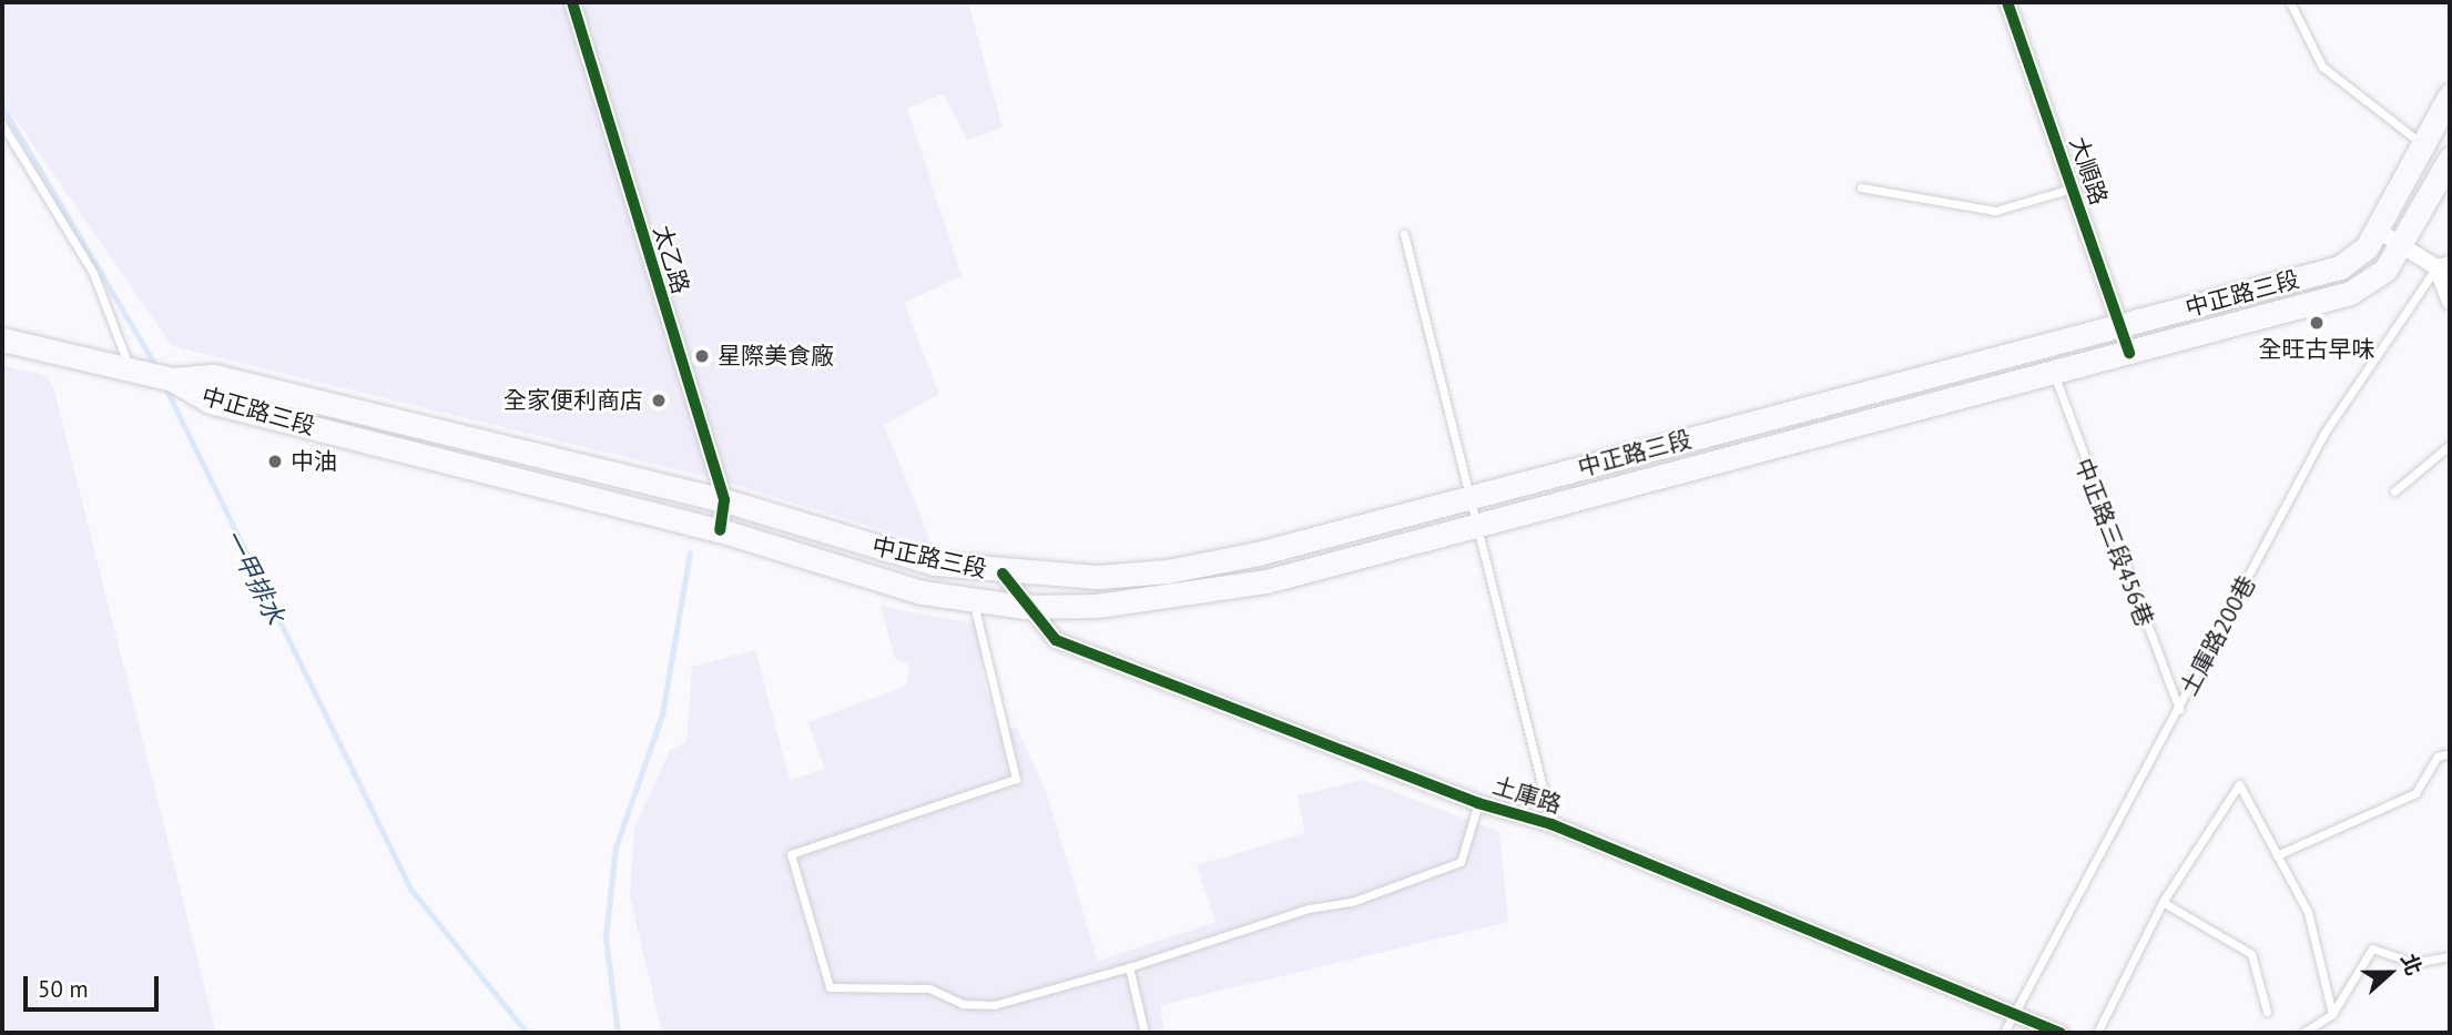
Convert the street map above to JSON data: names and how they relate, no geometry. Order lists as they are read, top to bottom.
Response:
{
  "streets": {
    "main road": ["中正路三段"],
    "street": ["大順路", "太乙路", "土庫路"],
    "lane": ["中正路三段456巷", "土庫路200巷"]
  },
  "crossings": [
    ["大順路", "中正路三段"],
    ["太乙路", "中正路三段"],
    ["中正路三段", "中正路三段456巷"],
    ["中正路三段", "土庫路"],
    ["中正路三段456巷", "土庫路200巷"],
    ["土庫路200巷", "土庫路"]
  ],
  "water": ["一甲排水"],
  "places": [
    "全旺古早味",
    "星際美食廠",
    "全家便利商店",
    "中油"
  ],
  "scale_bar": "50 m",
  "north": "right"
}
